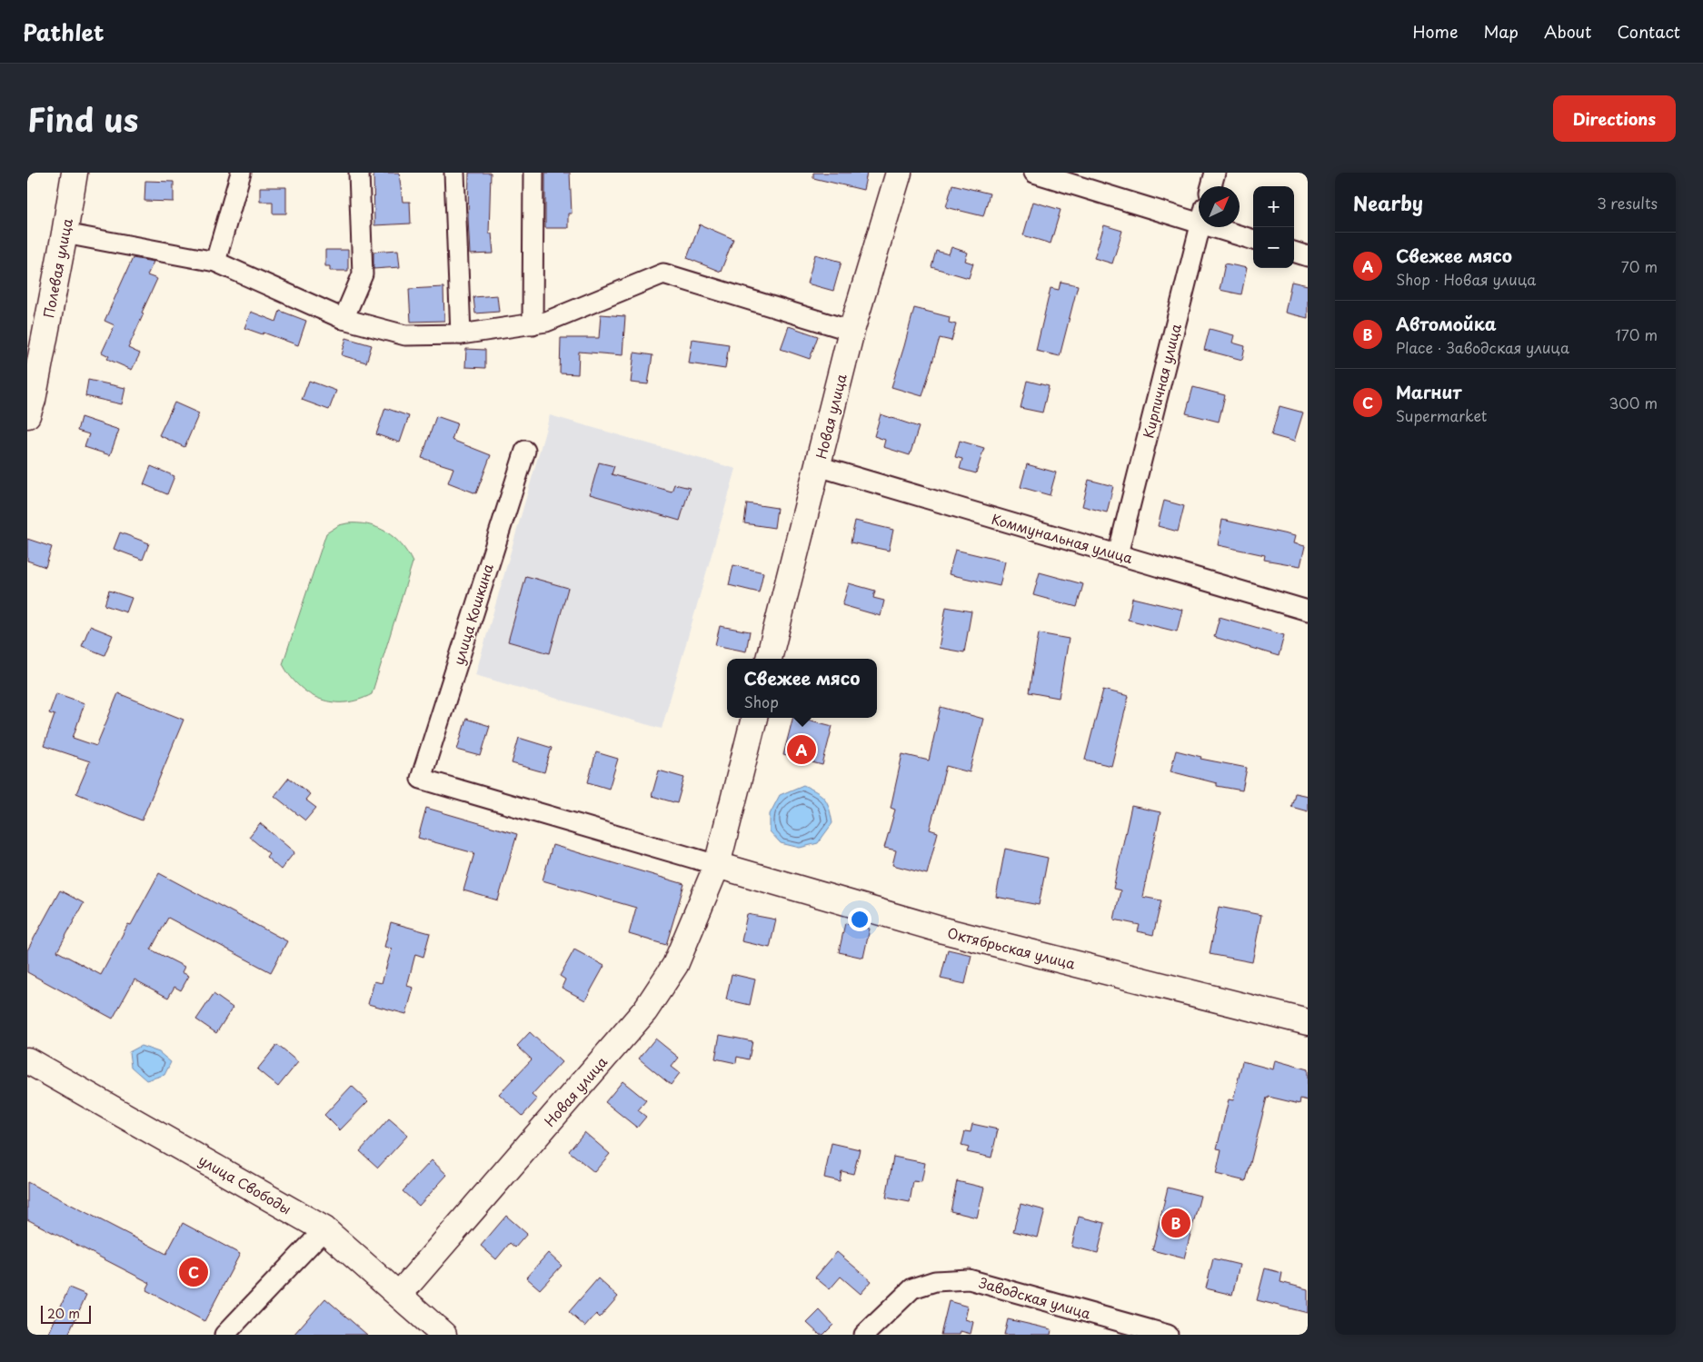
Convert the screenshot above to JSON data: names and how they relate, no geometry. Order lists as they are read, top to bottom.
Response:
{
  "streets": {
    "street": [
      "Полевая улица",
      "Кирпичная улица",
      "Новая улица",
      "Коммунальная улица",
      "улица Кошкина",
      "Октябрьская улица",
      "улица Свободы",
      "Заводская улица"
    ]
  },
  "crossings": [
    ["Кирпичная улица", "Коммунальная улица"],
    ["Новая улица", "Коммунальная улица"],
    ["Новая улица", "улица Кошкина"],
    ["Новая улица", "Октябрьская улица"],
    ["Новая улица", "улица Свободы"],
    ["улица Кошкина", "Октябрьская улица"]
  ],
  "scale_bar": "20 m",
  "north": "top right",
  "page": {
    "header": "Pathlet",
    "nav": [
      "Home",
      "Map",
      "About",
      "Contact"
    ],
    "title": "Find us",
    "buttons": "Directions",
    "heading": ["Nearby", "3 results"],
    "map_buttons": ["+", "−"],
    "list": [
      {
        "mark": "A",
        "name": "Свежее мясо",
        "note": "Shop · Новая улица",
        "value": "70 m"
      },
      {
        "mark": "B",
        "name": "Автомойка",
        "note": "Place · Заводская улица",
        "value": "170 m"
      },
      {
        "mark": "C",
        "name": "Магнит",
        "note": "Supermarket",
        "value": "300 m"
      }
    ],
    "popup": ["Свежее мясо", "Shop"],
    "pins": ["A", "B", "C"],
    "scale": "20 m"
  }
}
